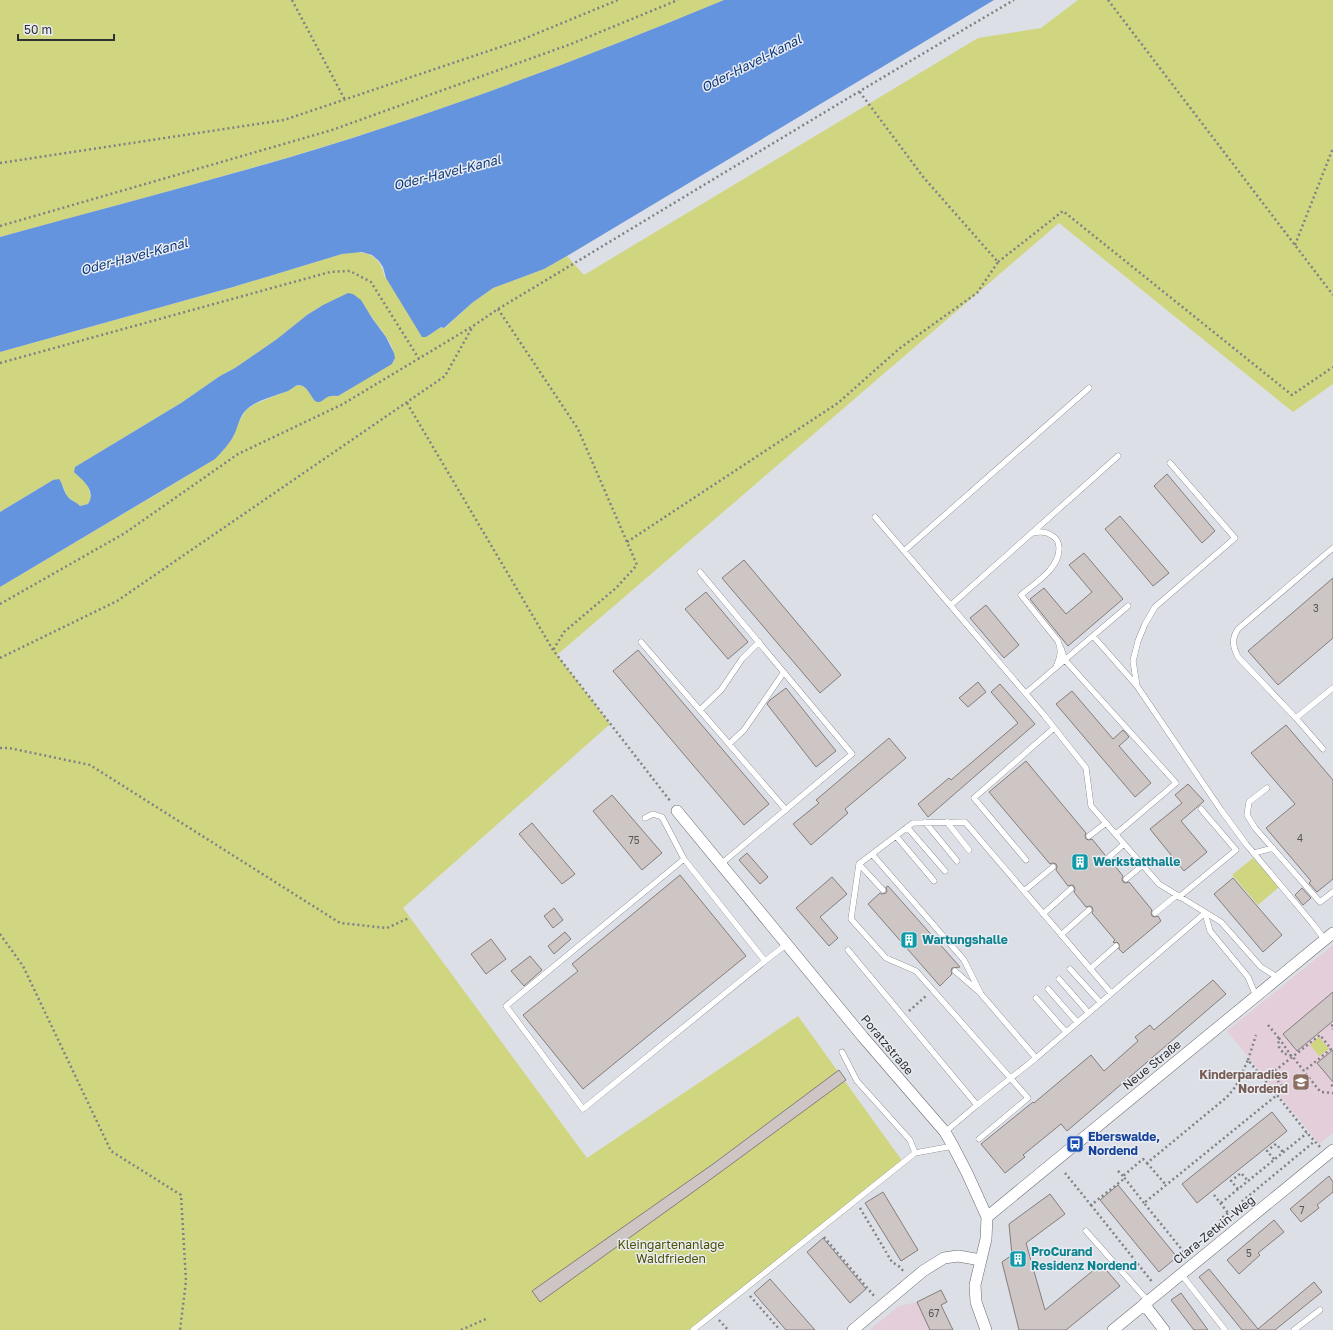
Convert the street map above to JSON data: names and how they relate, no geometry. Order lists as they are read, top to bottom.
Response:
{
  "streets": {
    "street": ["Poratzstraße", "Neue Straße", "Clara-Zetkin-Weg"]
  },
  "crossings": [
    ["Poratzstraße", "Neue Straße"]
  ],
  "water": ["Oder-Havel-Kanal"],
  "parks": ["Kleingartenanlage Waldfrieden"],
  "places": {
    "building": ["Werkstatthalle", "Wartungshalle", "ProCurand Residenz Nordend"],
    "school or university": ["Kinderparadies Nordend"],
    "bus stop": ["Eberswalde, Nordend"]
  },
  "house_numbers": [
    "3",
    "4",
    "75",
    "7",
    "5",
    "67"
  ],
  "scale_bar": "50 m"
}
